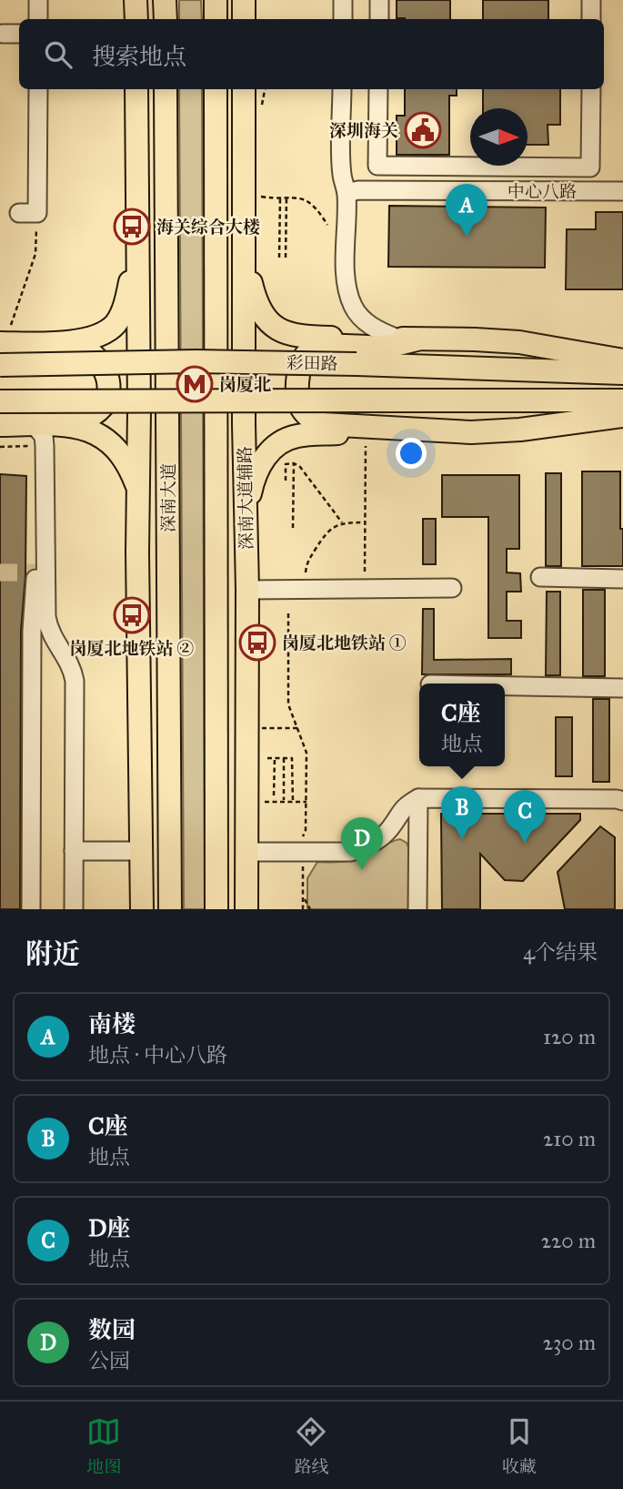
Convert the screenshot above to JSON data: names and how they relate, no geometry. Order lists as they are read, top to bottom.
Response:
{
  "streets": {
    "main road": ["彩田路", "深南大道", "深南大道辅路"],
    "street": ["中心八路"]
  },
  "places": {
    "public building": ["深圳海关"],
    "bus stop": ["海关综合大楼", "岗厦北地铁站 ②", "岗厦北地铁站 ①"],
    "metro station": ["岗厦北"]
  },
  "north": "right",
  "page": {
    "search": "搜索地点",
    "pins": [
      "A",
      "B",
      "C",
      "D"
    ],
    "popup": ["C座", "地点"],
    "heading": ["附近", "4个结果"],
    "list": [
      {
        "mark": "A",
        "name": "南楼",
        "note": "地点 · 中心八路",
        "value": "120 m"
      },
      {
        "mark": "B",
        "name": "C座",
        "note": "地点",
        "value": "210 m"
      },
      {
        "mark": "C",
        "name": "D座",
        "note": "地点",
        "value": "220 m"
      },
      {
        "mark": "D",
        "name": "数园",
        "note": "公园",
        "value": "230 m"
      }
    ],
    "nav": ["地图", "路线", "收藏"]
  }
}
